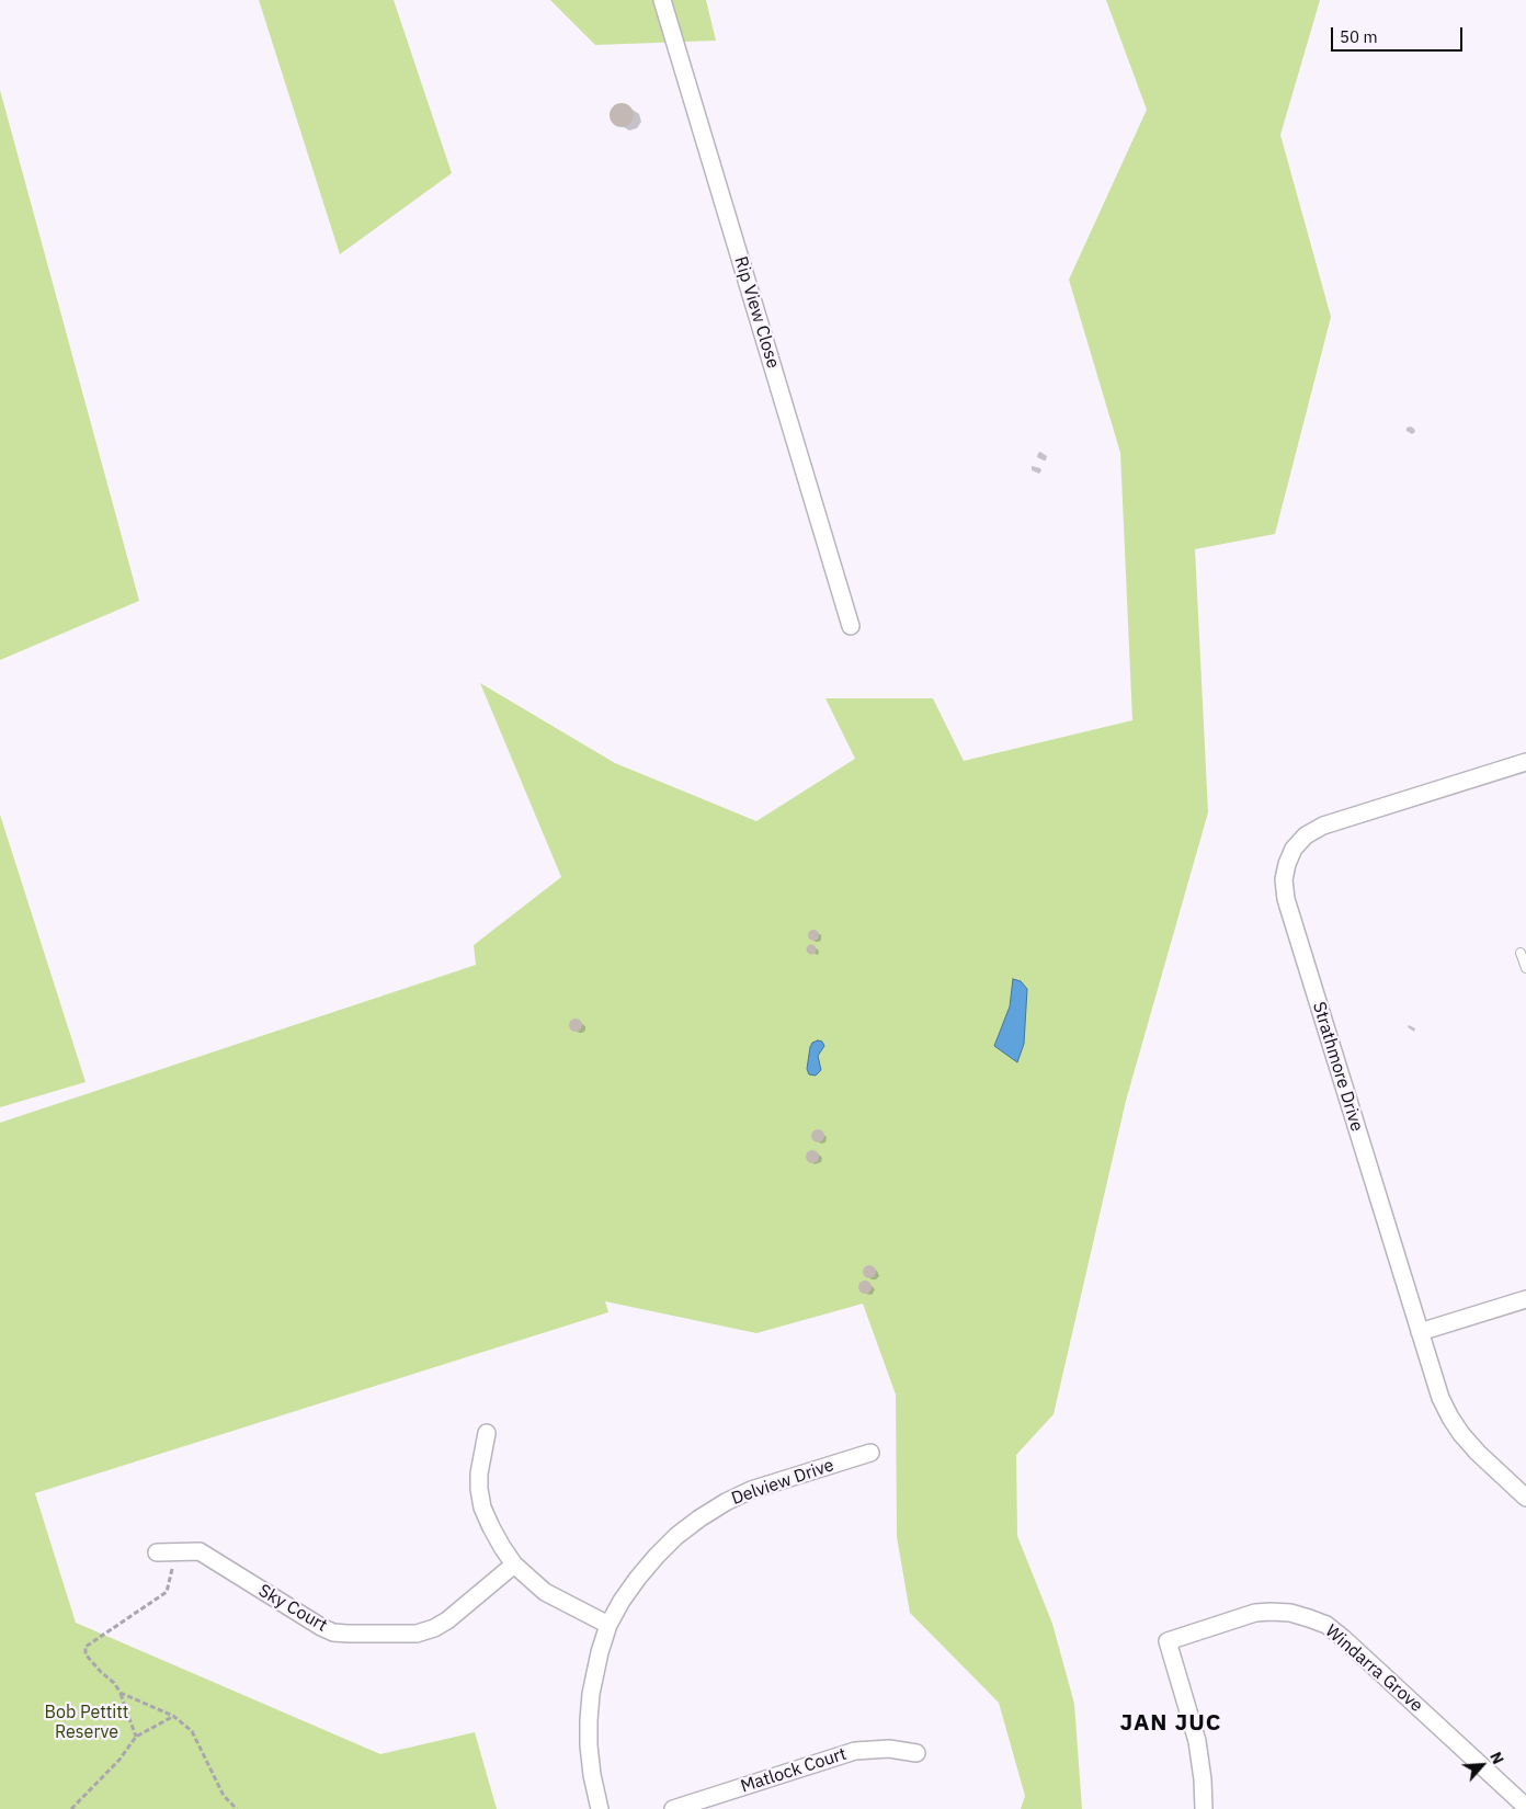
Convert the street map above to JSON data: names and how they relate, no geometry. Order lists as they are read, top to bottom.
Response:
{
  "streets": {
    "street": [
      "Rip View Close",
      "Strathmore Drive",
      "Delview Drive",
      "Sky Court",
      "Windarra Grove",
      "Matlock Court"
    ]
  },
  "districts": ["JAN JUC"],
  "parks": ["Bob Pettitt Reserve"],
  "scale_bar": "50 m",
  "north": "top right"
}
